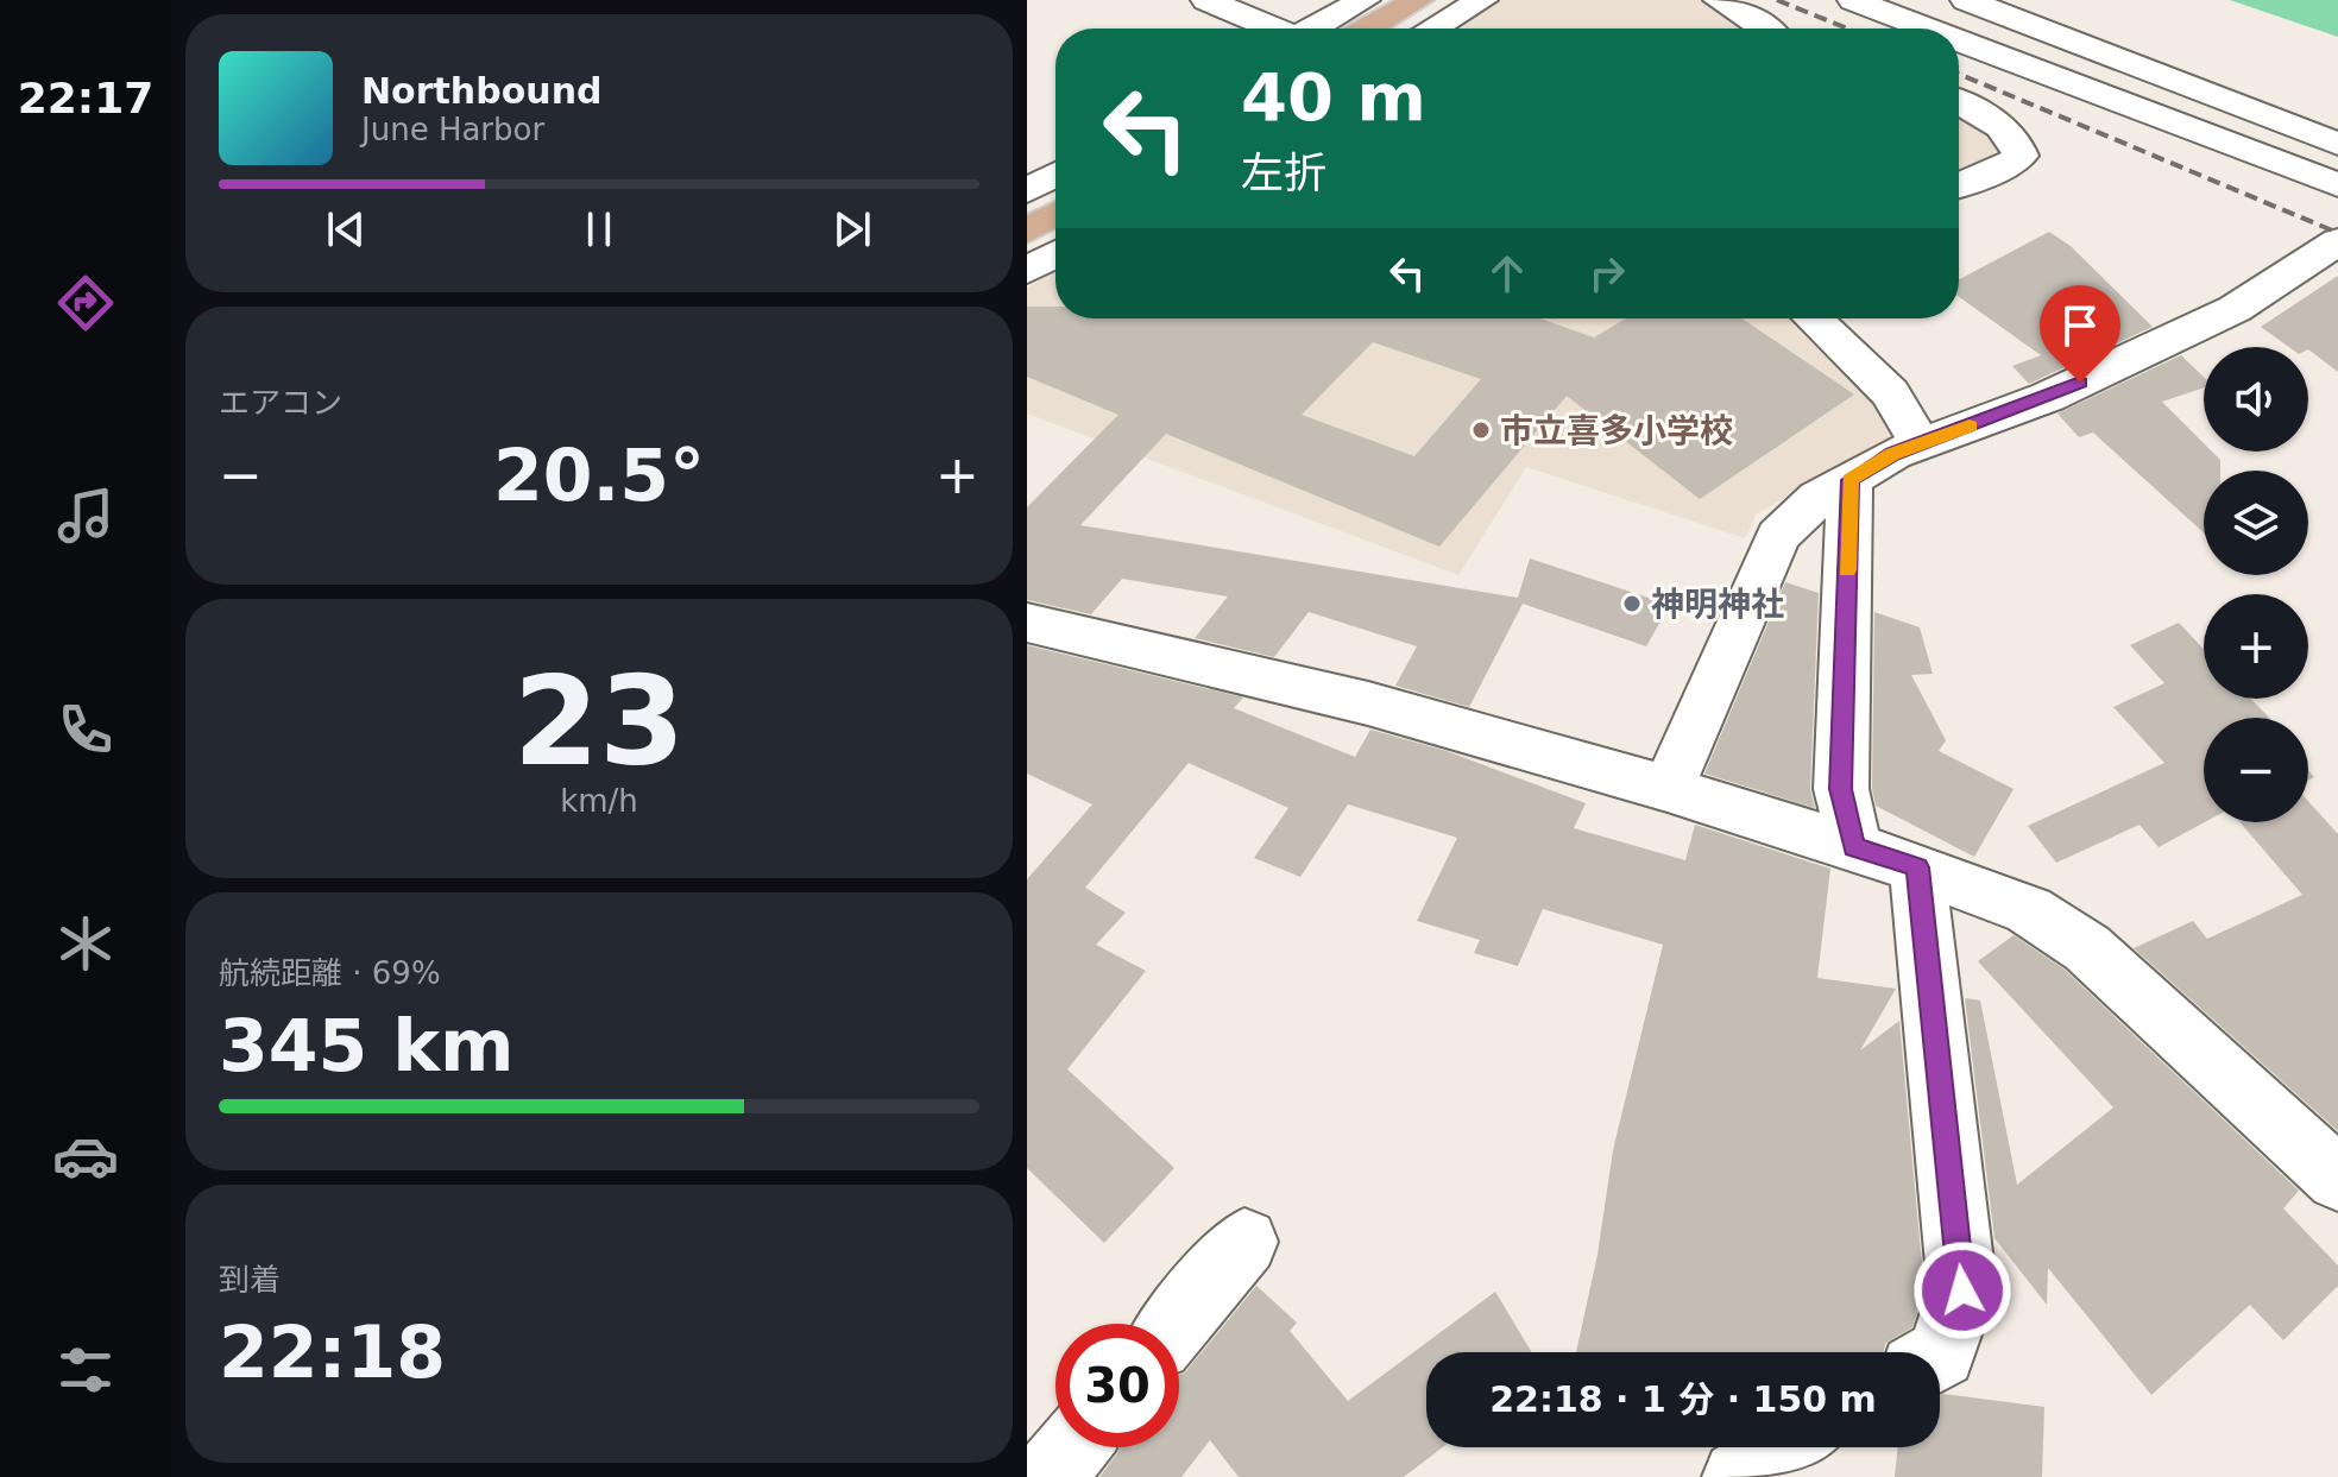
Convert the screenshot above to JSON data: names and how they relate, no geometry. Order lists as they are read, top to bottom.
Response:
{
  "places": ["市立喜多小学校", "神明神社"],
  "page": {
    "tabs": "22:17",
    "turn": ["40 m", "左折"],
    "song": ["Northbound", "June Harbor"],
    "tile": [
      "エアコン",
      ["23", "km/h"],
      ["航続距離 · 69%", "345 km"],
      ["到着", "22:18"]
    ],
    "map_buttons": ["+", "−"],
    "heat": ["−", "20.5°", "+"],
    "limit": "30",
    "trip": "22:18 · 1 分 · 150 m"
  }
}
